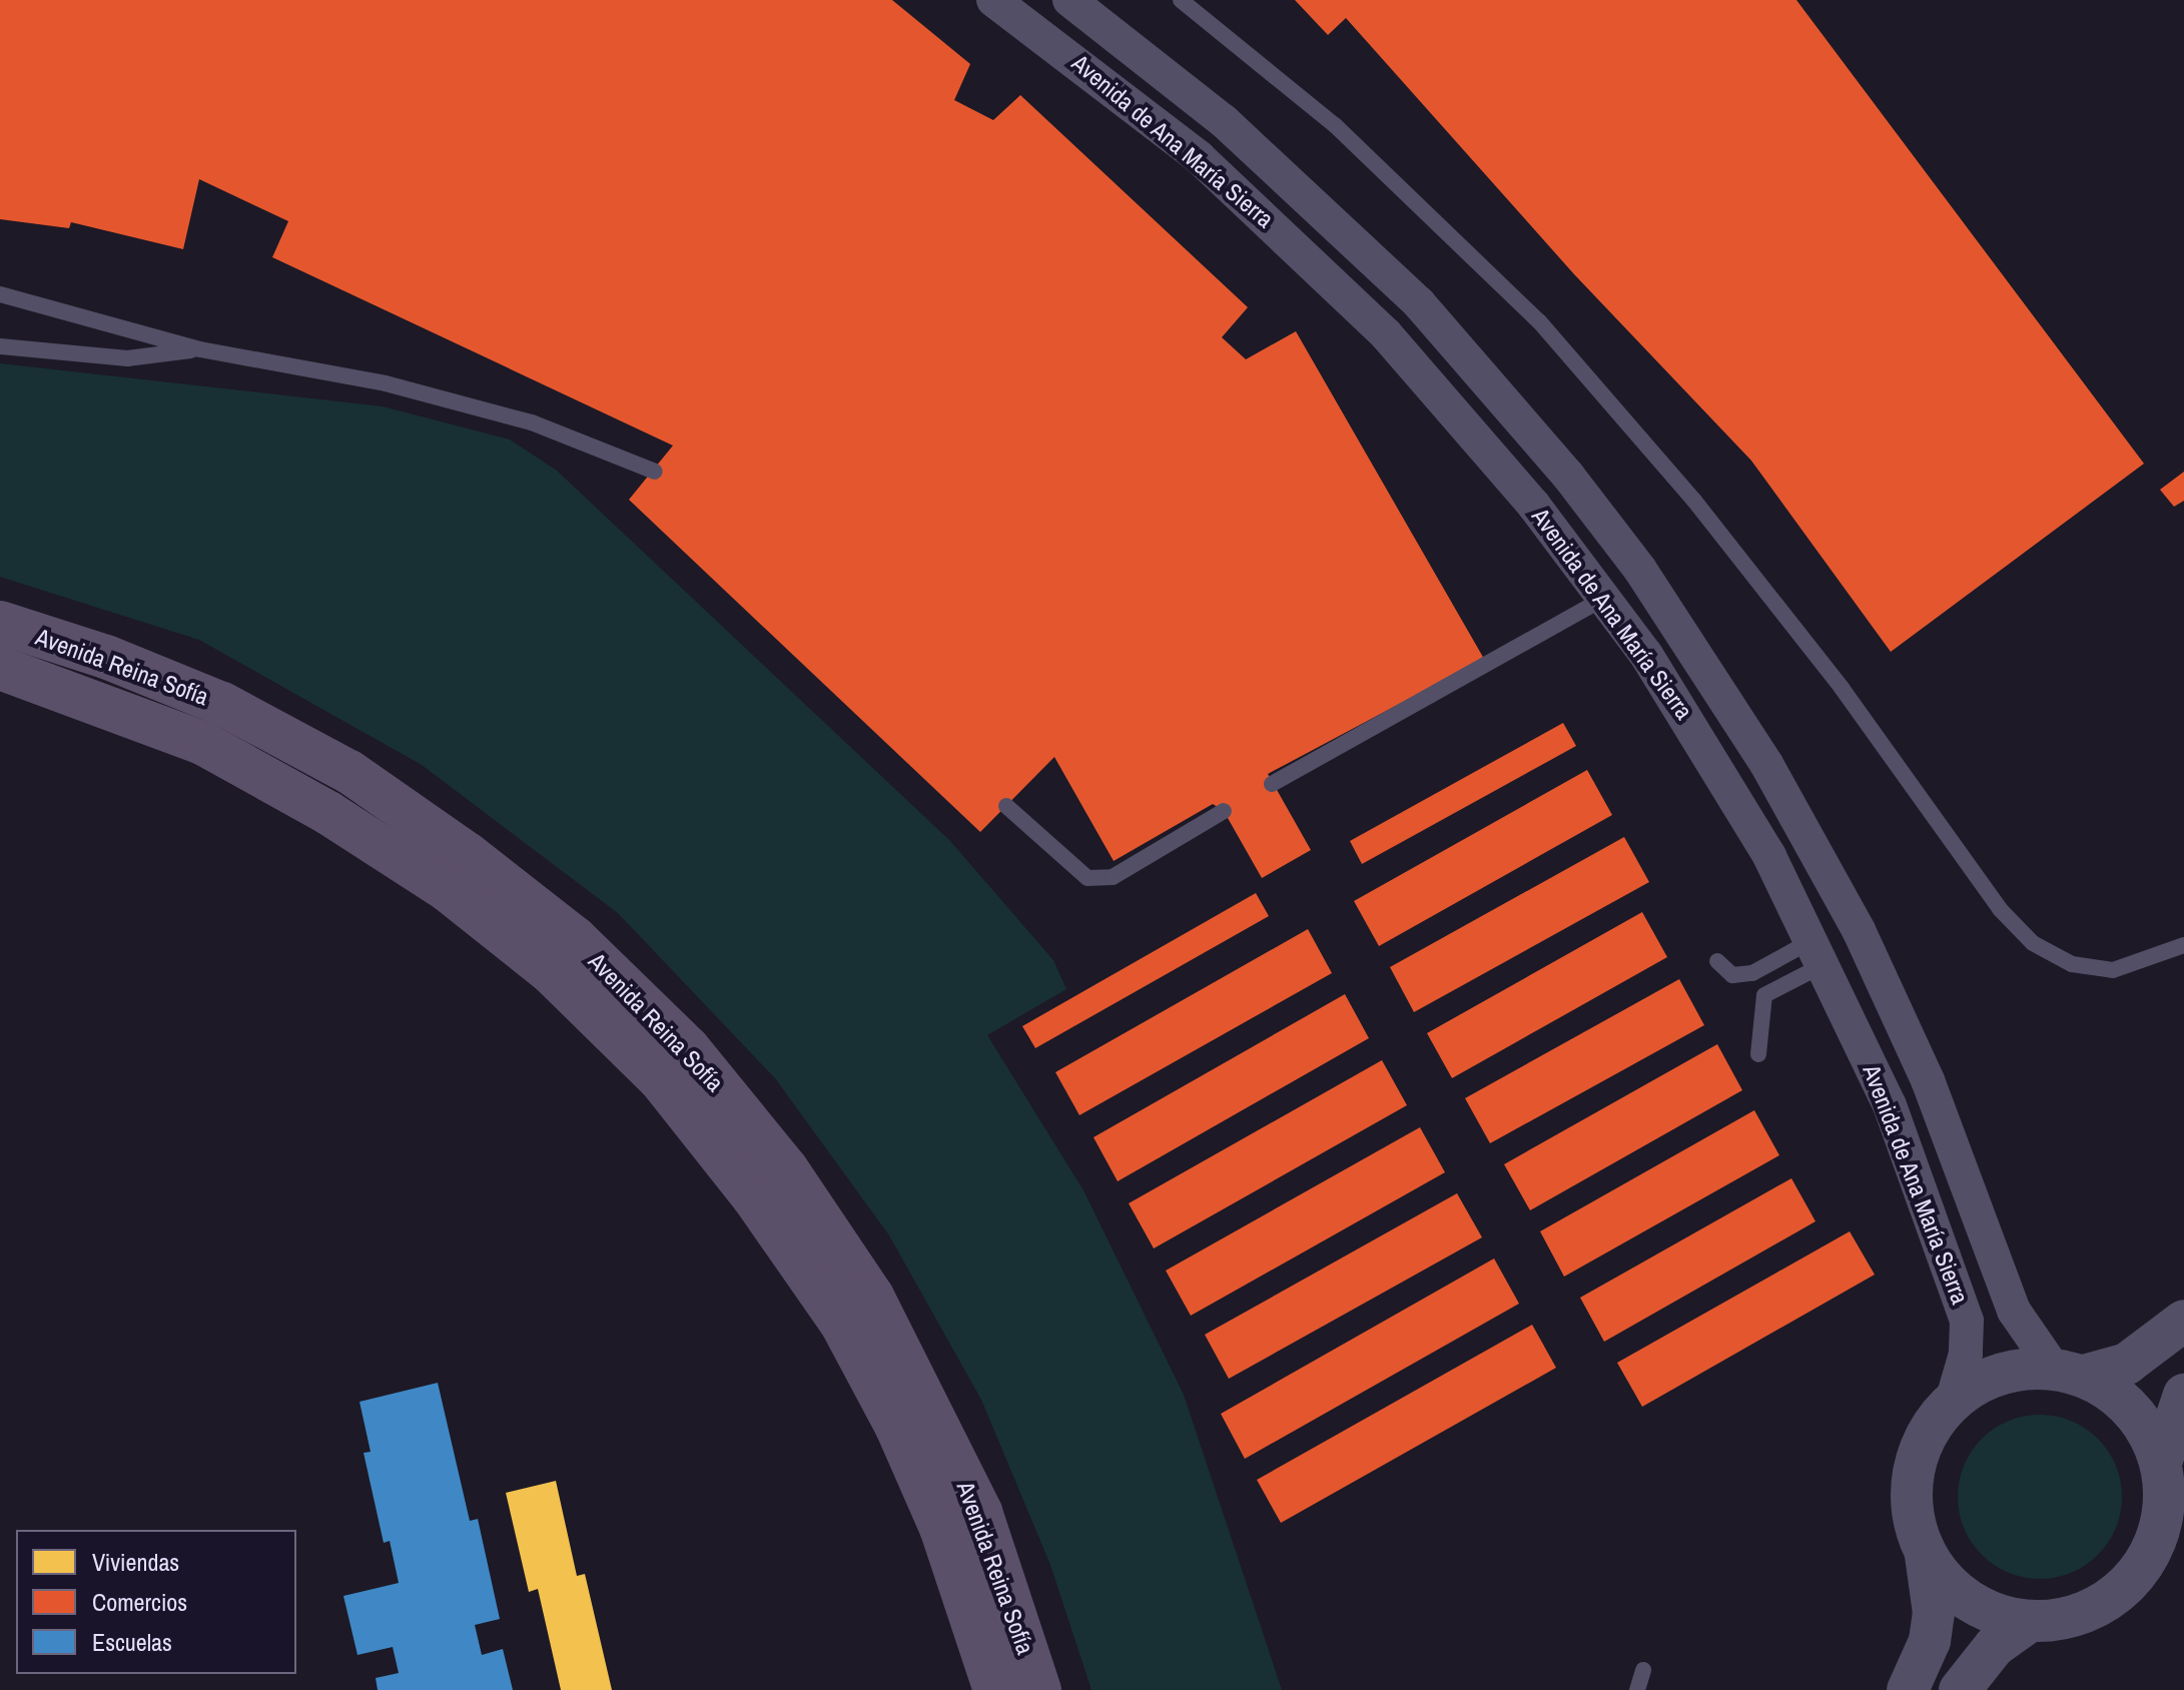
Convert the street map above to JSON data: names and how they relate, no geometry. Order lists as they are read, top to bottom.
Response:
{
  "streets": {
    "main road": ["Avenida Reina Sofía"],
    "street": ["Avenida de Ana María Sierra"]
  },
  "legend": ["Viviendas", "Comercios", "Escuelas"]
}
